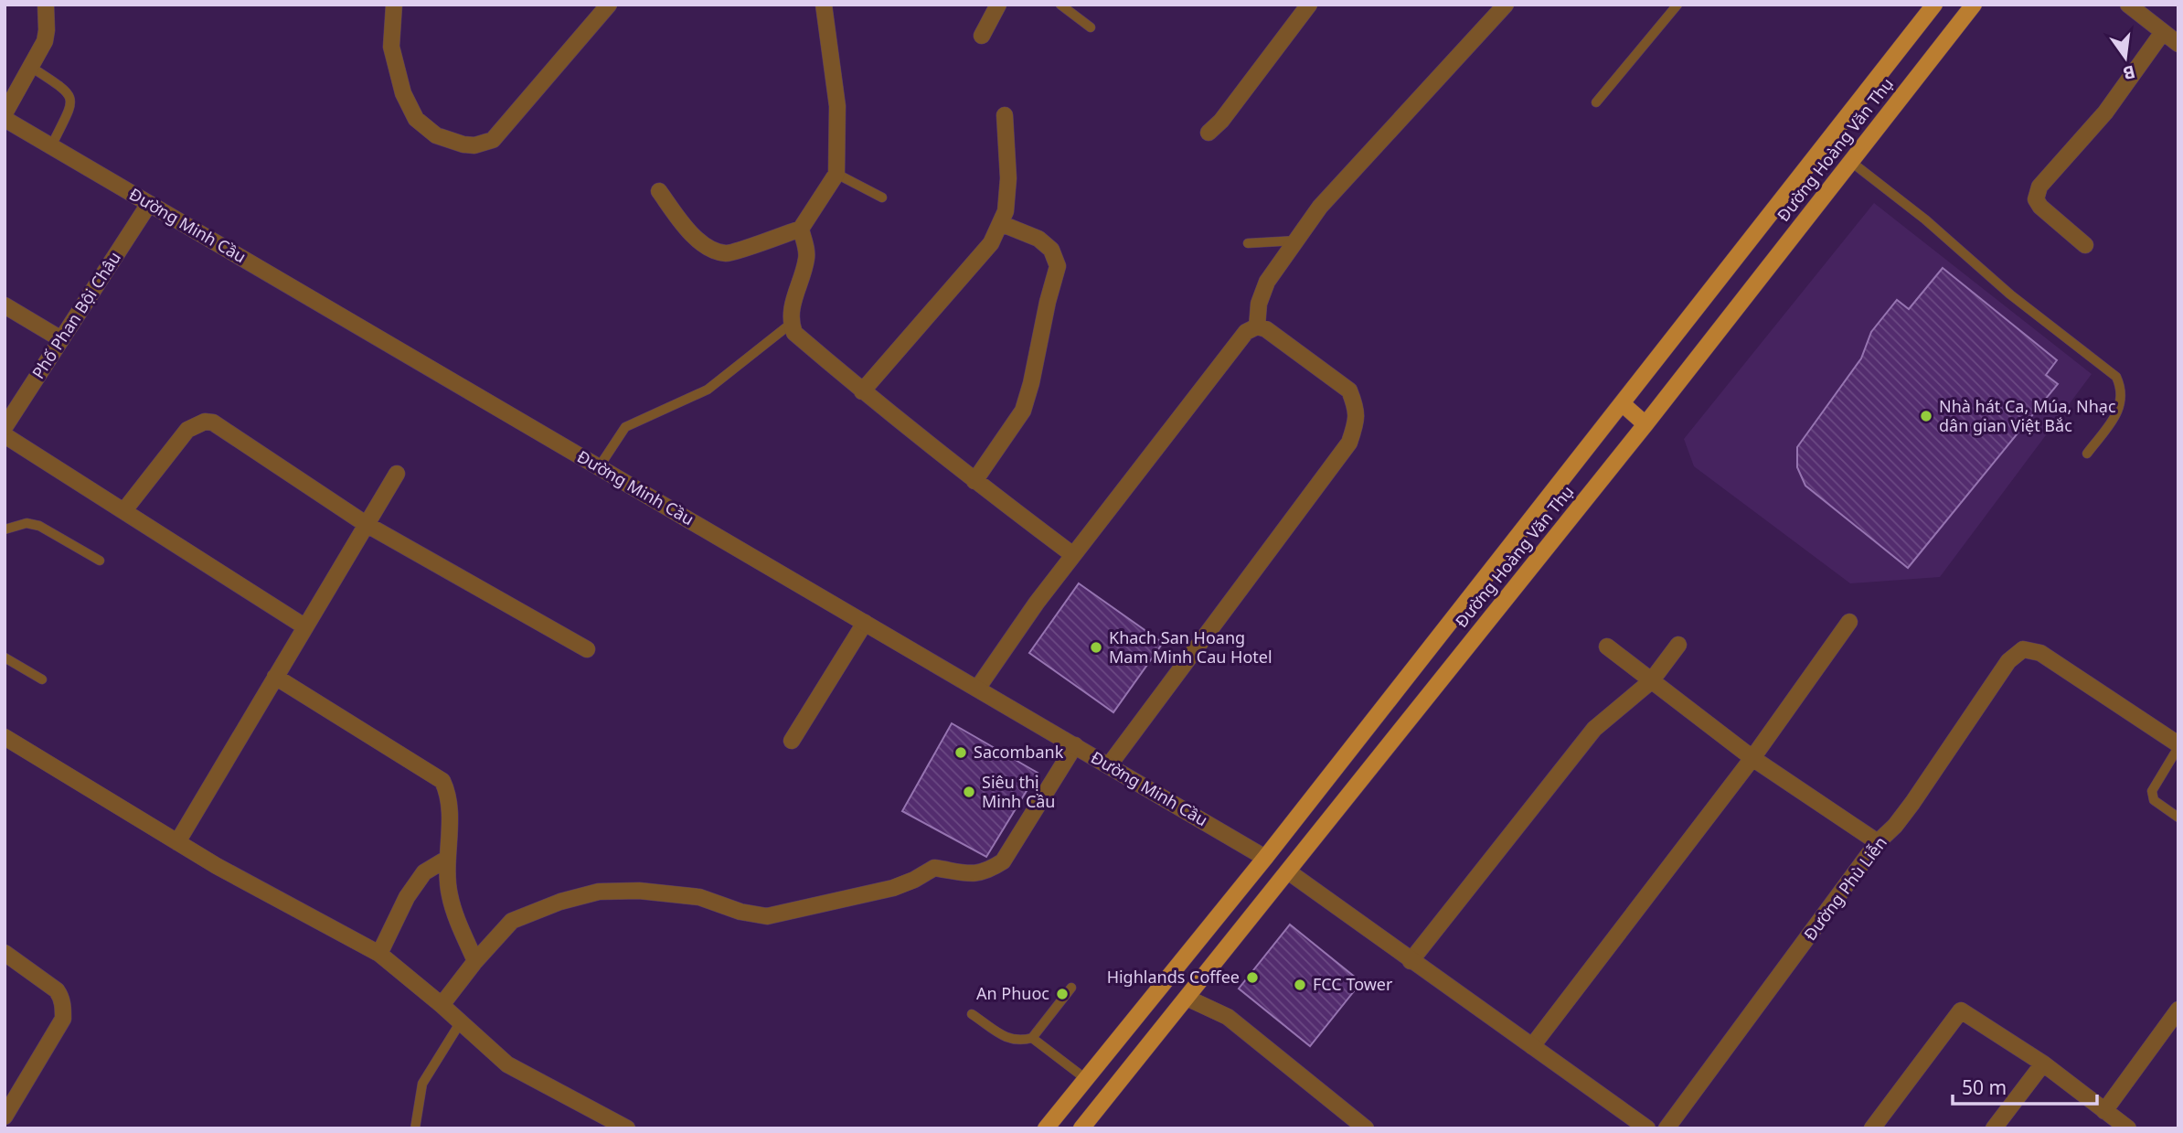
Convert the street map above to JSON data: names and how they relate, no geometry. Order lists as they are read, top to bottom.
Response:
{
  "streets": {
    "main road": ["Đường Hoàng Văn Thụ"],
    "street": ["Đường Minh Cầu", "Phố Phan Bội Châu", "Đường Phù Liễn"]
  },
  "crossings": [
    ["Đường Hoàng Văn Thụ", "Đường Minh Cầu"],
    ["Đường Minh Cầu", "Phố Phan Bội Châu"]
  ],
  "places": [
    "Nhà hát Ca, Múa, Nhạc dân gian Việt Bắc",
    "Khach San Hoang Mam Minh Cau Hotel",
    "Sacombank",
    "Siêu thị Minh Cầu",
    "Highlands Coffee",
    "FCC Tower",
    "An Phuoc"
  ],
  "scale_bar": "50 m",
  "north": "bottom"
}
